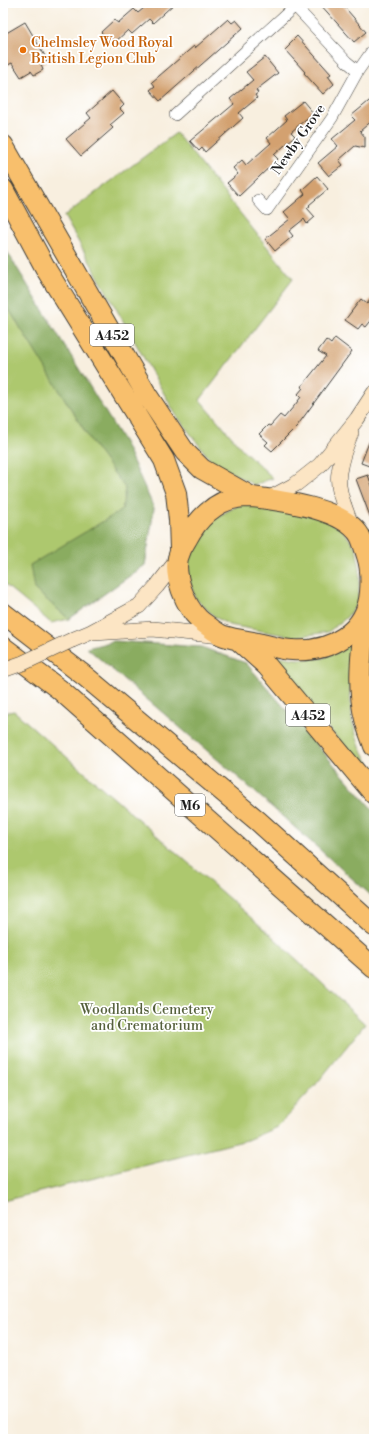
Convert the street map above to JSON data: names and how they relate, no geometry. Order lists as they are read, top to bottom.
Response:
{
  "streets": {
    "highway": ["A452", "M6"],
    "street": ["Newby Grove"]
  },
  "parks": ["Woodlands Cemetery and Crematorium"],
  "places": ["Chelmsley Wood Royal British Legion Club"]
}
